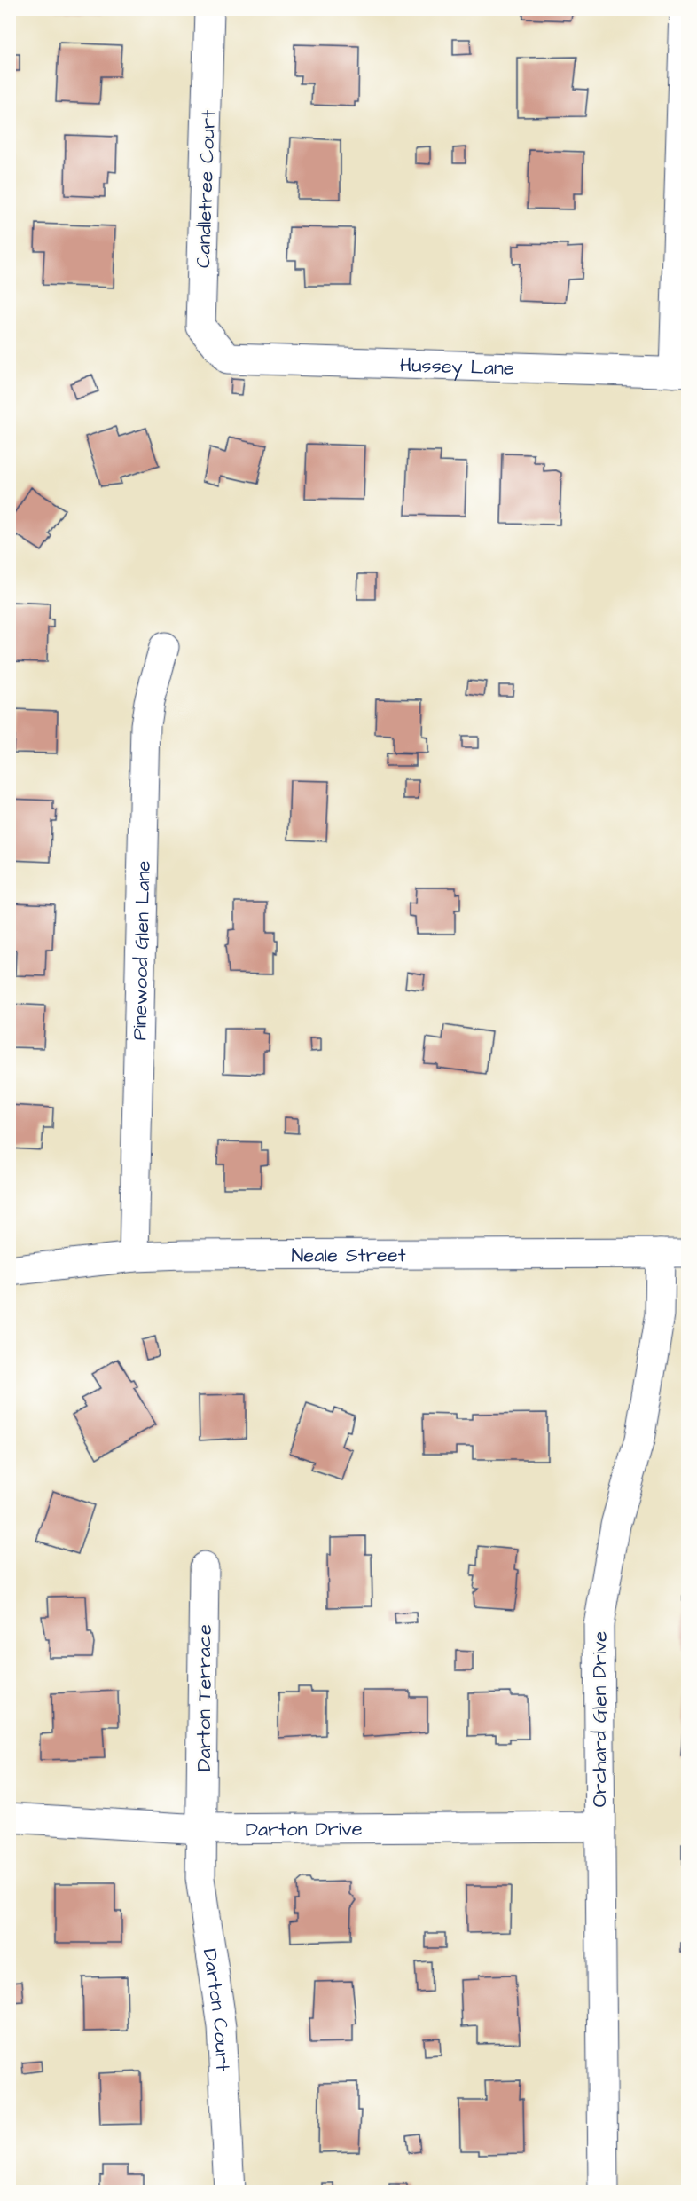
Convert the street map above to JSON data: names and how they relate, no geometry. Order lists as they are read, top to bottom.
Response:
{
  "streets": {
    "street": [
      "Candletree Court",
      "Hussey Lane",
      "Pinewood Glen Lane",
      "Neale Street",
      "Darton Terrace",
      "Orchard Glen Drive",
      "Darton Drive",
      "Darton Court"
    ]
  },
  "crossings": [
    ["Candletree Court", "Hussey Lane"],
    ["Pinewood Glen Lane", "Neale Street"],
    ["Neale Street", "Orchard Glen Drive"],
    ["Darton Terrace", "Darton Drive"],
    ["Darton Terrace", "Darton Court"],
    ["Orchard Glen Drive", "Darton Drive"],
    ["Darton Drive", "Darton Court"]
  ]
}
